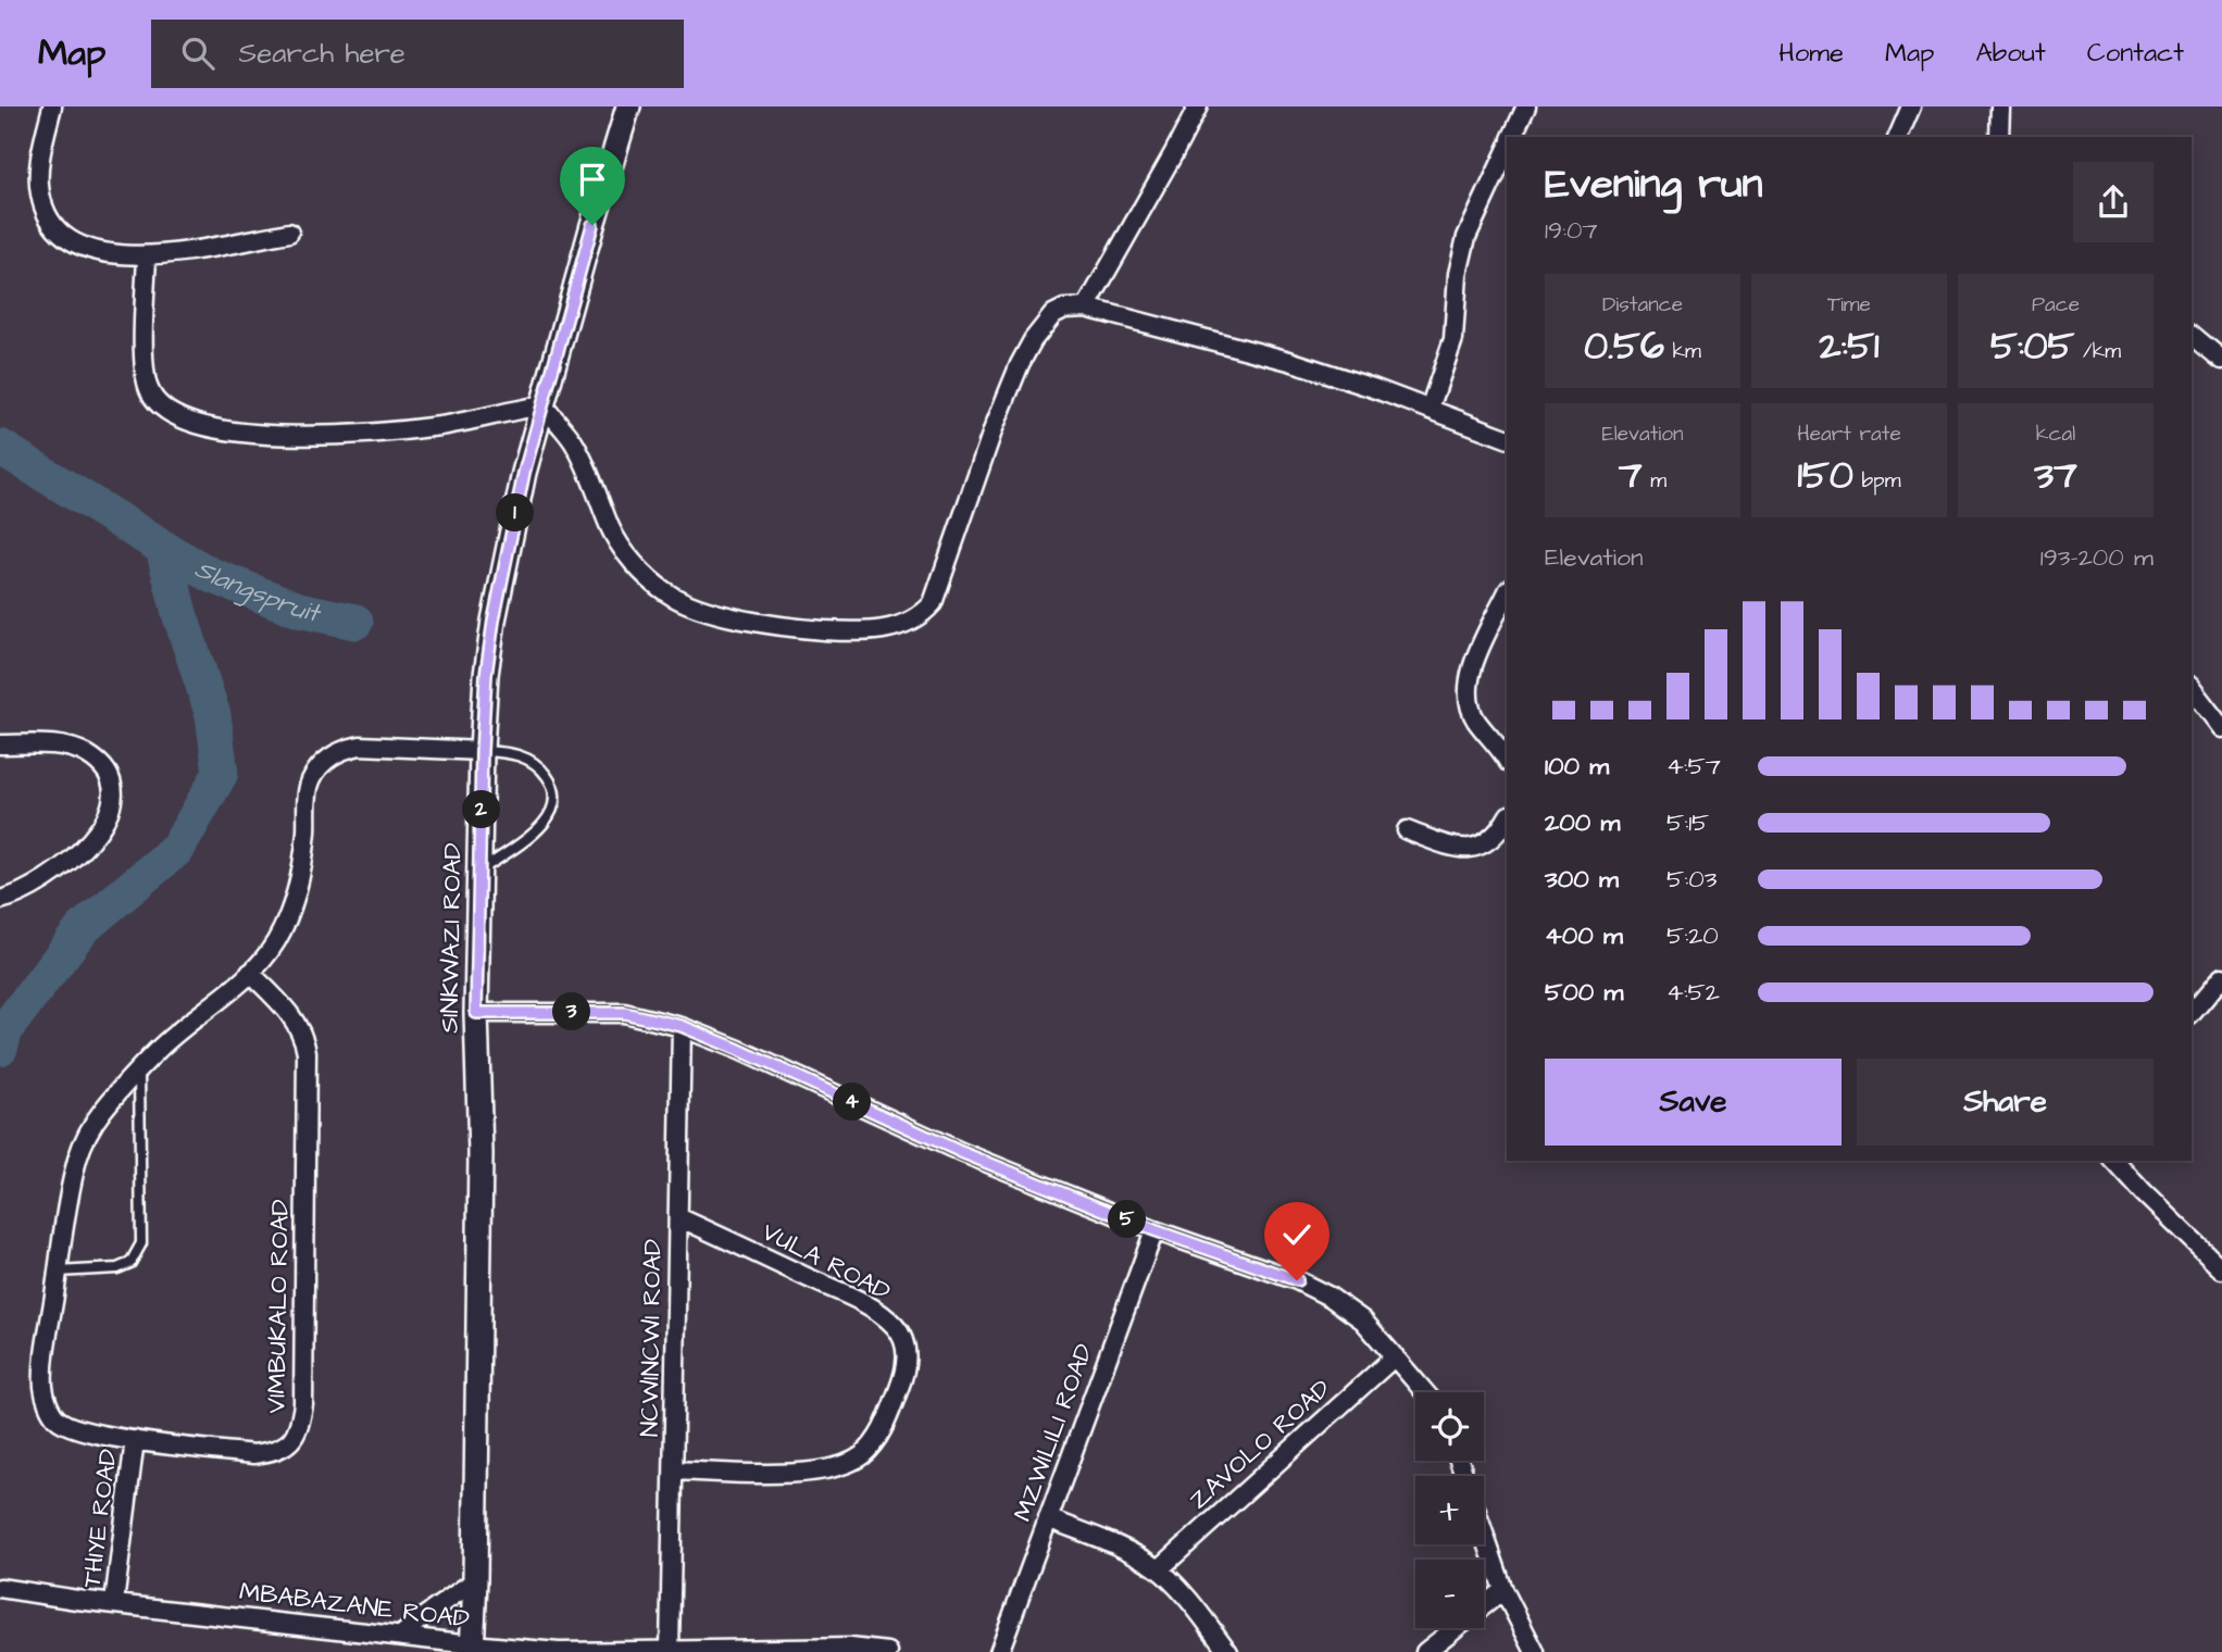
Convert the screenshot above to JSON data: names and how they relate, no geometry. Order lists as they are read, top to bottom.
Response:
{
  "streets": {
    "street": [
      "SINKWAZI ROAD",
      "VULA ROAD",
      "VIMBUKALO ROAD",
      "NCWINCWI ROAD",
      "MZWILILI ROAD",
      "ZAVOLO ROAD",
      "THIYE ROAD",
      "MBABAZANE ROAD"
    ]
  },
  "crossings": [
    ["SINKWAZI ROAD", "VIMBUKALO ROAD"],
    ["SINKWAZI ROAD", "MBABAZANE ROAD"],
    ["VULA ROAD", "NCWINCWI ROAD"],
    ["VIMBUKALO ROAD", "THIYE ROAD"],
    ["NCWINCWI ROAD", "MBABAZANE ROAD"],
    ["THIYE ROAD", "MBABAZANE ROAD"]
  ],
  "water": ["Slangspruit"],
  "page": {
    "header": "Map",
    "search": "Search here",
    "nav": [
      "Home",
      "Map",
      "About",
      "Contact"
    ],
    "heading": ["Evening run", "19:07"],
    "stats": [
      ["Distance", "0.56 km"],
      ["Time", "2:51"],
      ["Pace", "5:05 /km"],
      ["Elevation", "7 m"],
      ["Heart rate", "150 bpm"],
      ["kcal", "37"]
    ],
    "pins": [
      "1",
      "2",
      "3",
      "4",
      "5"
    ],
    "chart": ["Elevation", "193–200 m"],
    "list": [
      {
        "name": "100 m",
        "note": "4:57"
      },
      {
        "name": "200 m",
        "note": "5:15"
      },
      {
        "name": "300 m",
        "note": "5:03"
      },
      {
        "name": "400 m",
        "note": "5:20"
      },
      {
        "name": "500 m",
        "note": "4:52"
      }
    ],
    "buttons": ["Save", "Share"],
    "map_buttons": ["+", "−"]
  }
}
